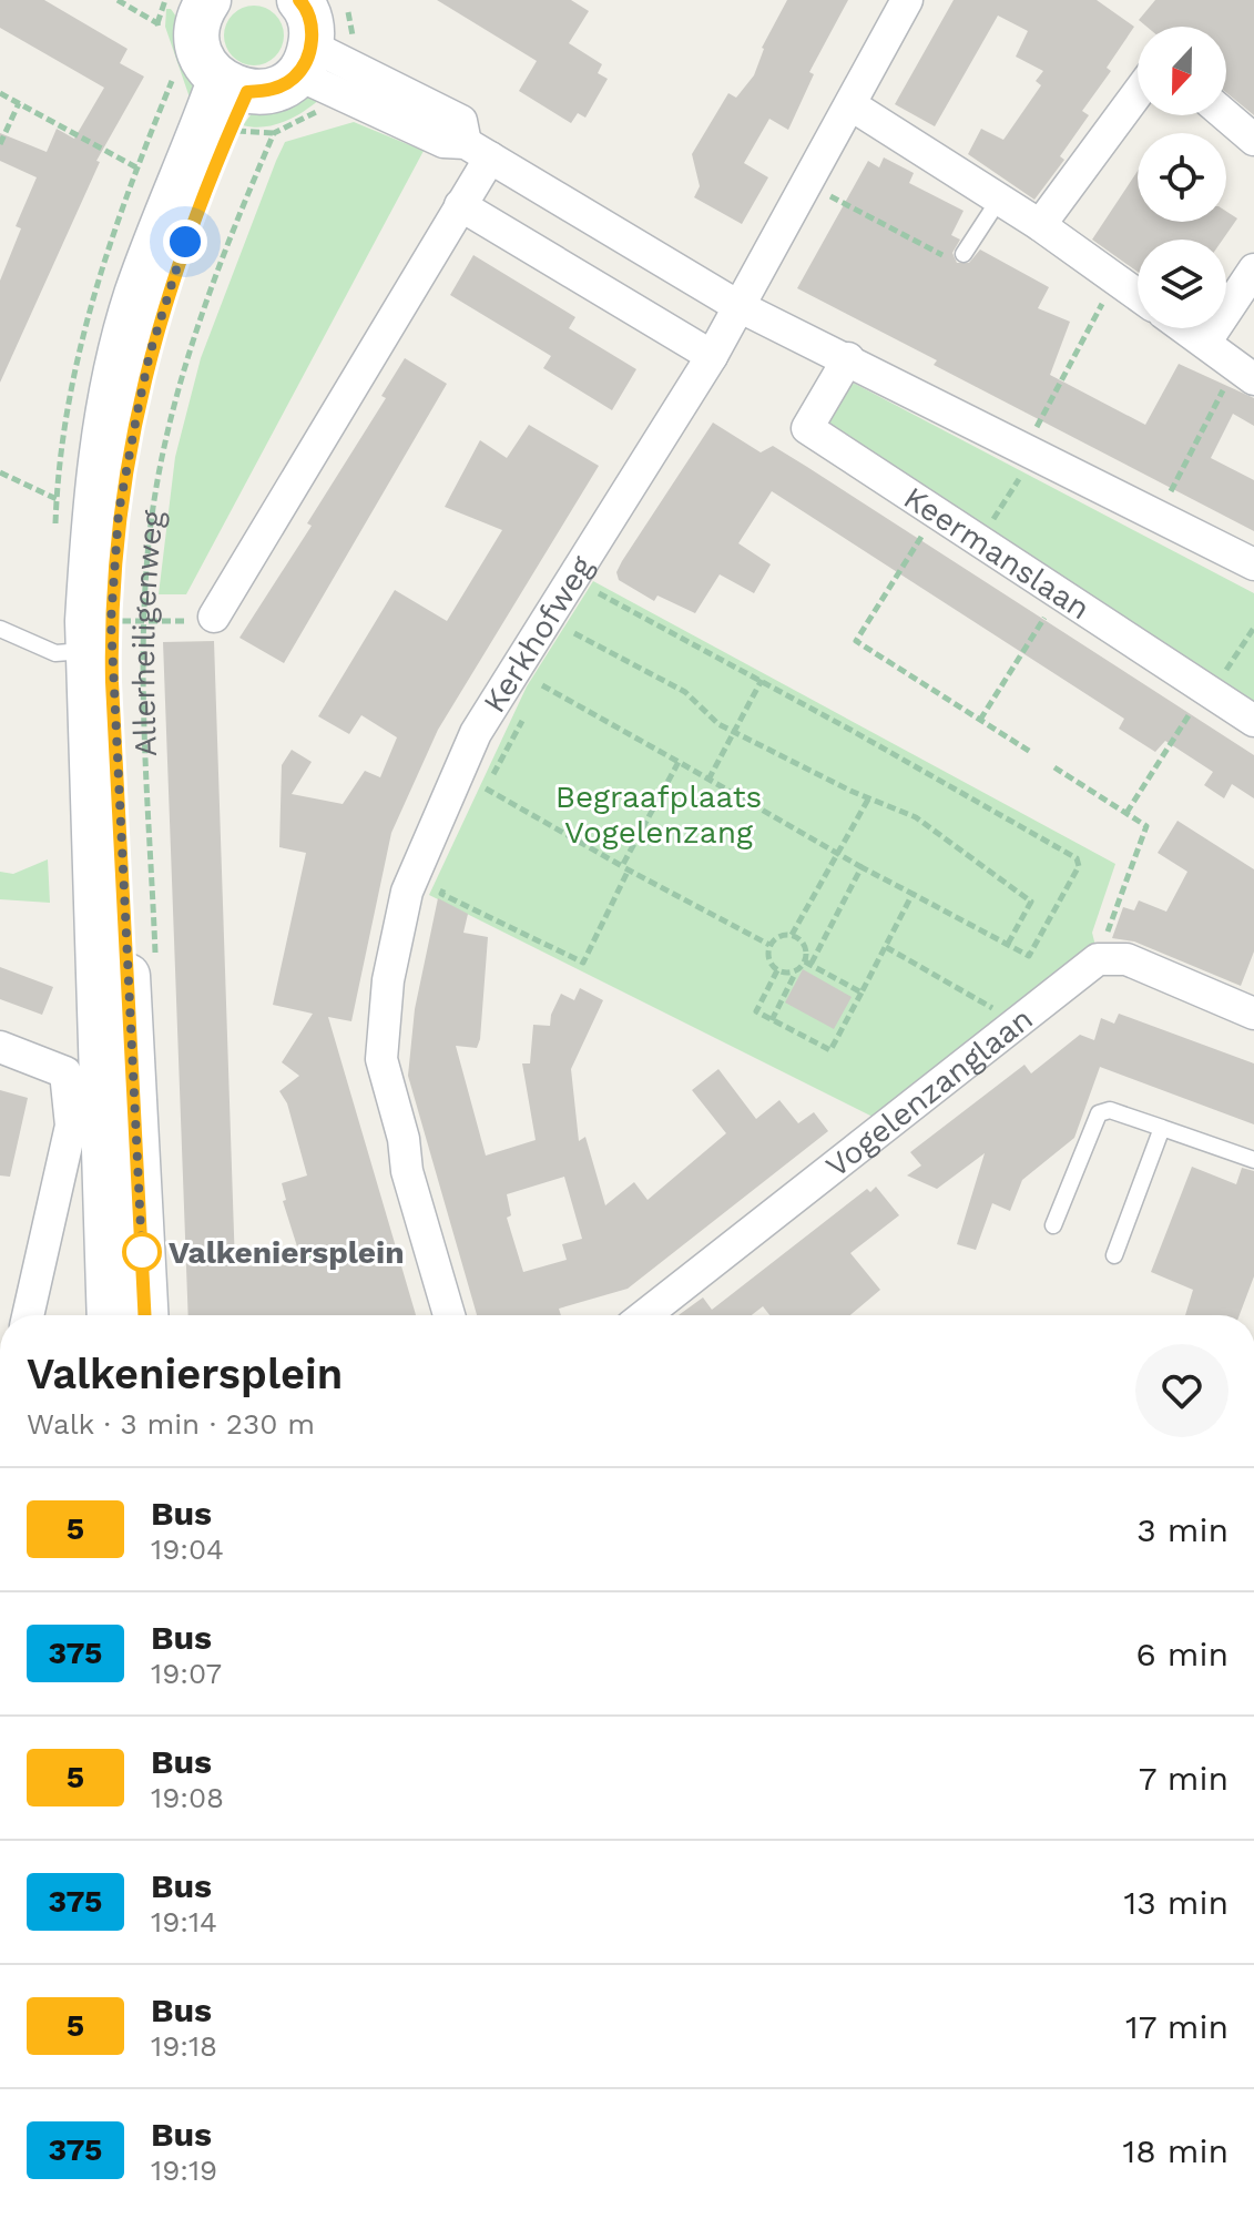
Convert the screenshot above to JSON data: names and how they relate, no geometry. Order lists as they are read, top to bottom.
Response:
{
  "streets": {
    "main road": ["Allerheiligenweg"],
    "street": ["Keermanslaan", "Kerkhofweg", "Vogelenzanglaan"]
  },
  "parks": ["Begraafplaats Vogelenzang"],
  "places": ["Valkeniersplein"],
  "lines": ["bus line 5"],
  "north": "bottom",
  "page": {
    "heading": ["Valkeniersplein", "Walk · 3 min · 230 m"],
    "list": [
      {
        "mark": "5",
        "name": "Bus",
        "note": "19:04",
        "value": "3 min"
      },
      {
        "mark": "375",
        "name": "Bus",
        "note": "19:07",
        "value": "6 min"
      },
      {
        "mark": "5",
        "name": "Bus",
        "note": "19:08",
        "value": "7 min"
      },
      {
        "mark": "375",
        "name": "Bus",
        "note": "19:14",
        "value": "13 min"
      },
      {
        "mark": "5",
        "name": "Bus",
        "note": "19:18",
        "value": "17 min"
      },
      {
        "mark": "375",
        "name": "Bus",
        "note": "19:19",
        "value": "18 min"
      }
    ]
  }
}
